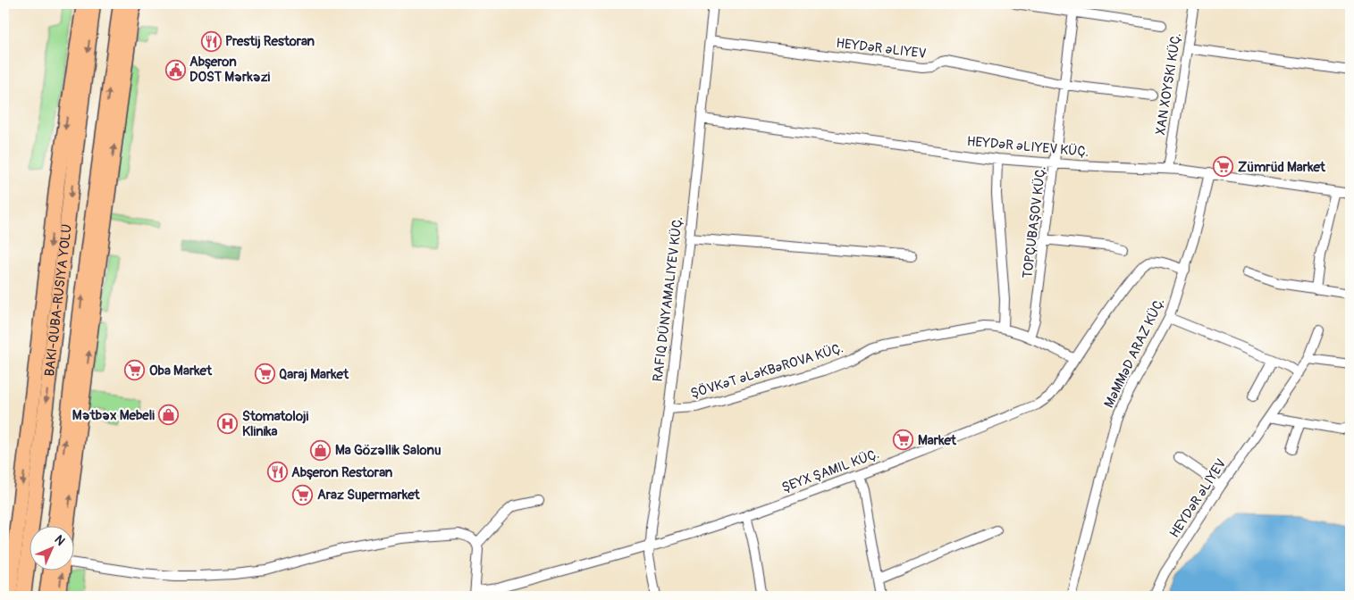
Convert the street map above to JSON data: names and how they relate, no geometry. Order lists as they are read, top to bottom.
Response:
{
  "streets": {
    "street": [
      "HEYDƏR ƏLIYEV",
      "XAN XOYSKI KÜÇ.",
      "HEYDƏR ƏLIYEV KÜÇ.",
      "TOPÇUBAŞOV KÜÇ.",
      "MƏMMƏD ARAZ KÜÇ.",
      "ŞÖVKƏT ƏLƏKBƏROVA KÜÇ.",
      "ŞEYX ŞAMIL KÜÇ."
    ]
  },
  "crossings": [
    ["HEYDƏR ƏLIYEV", "TOPÇUBAŞOV KÜÇ."],
    ["XAN XOYSKI KÜÇ.", "HEYDƏR ƏLIYEV KÜÇ."],
    ["HEYDƏR ƏLIYEV KÜÇ.", "TOPÇUBAŞOV KÜÇ."],
    ["HEYDƏR ƏLIYEV KÜÇ.", "MƏMMƏD ARAZ KÜÇ."],
    ["TOPÇUBAŞOV KÜÇ.", "ŞÖVKƏT ƏLƏKBƏROVA KÜÇ."],
    ["MƏMMƏD ARAZ KÜÇ.", "ŞEYX ŞAMIL KÜÇ."],
    ["ŞÖVKƏT ƏLƏKBƏROVA KÜÇ.", "ŞEYX ŞAMIL KÜÇ."]
  ],
  "places": {
    "restaurant": ["Prestij Restoran", "Abşeron Restoran"],
    "public building": ["Abşeron DOST Mərkəzi"],
    "supermarket": [
      "Zümrüd Market",
      "Oba Market",
      "Qaraj Market",
      "Market",
      "Araz Supermarket"
    ],
    "shop": ["Mətbəx Mebeli", "Ma Gözəllik Salonu"],
    "hospital": ["Stomatoloji Klinika"]
  },
  "north": "top right"
}
